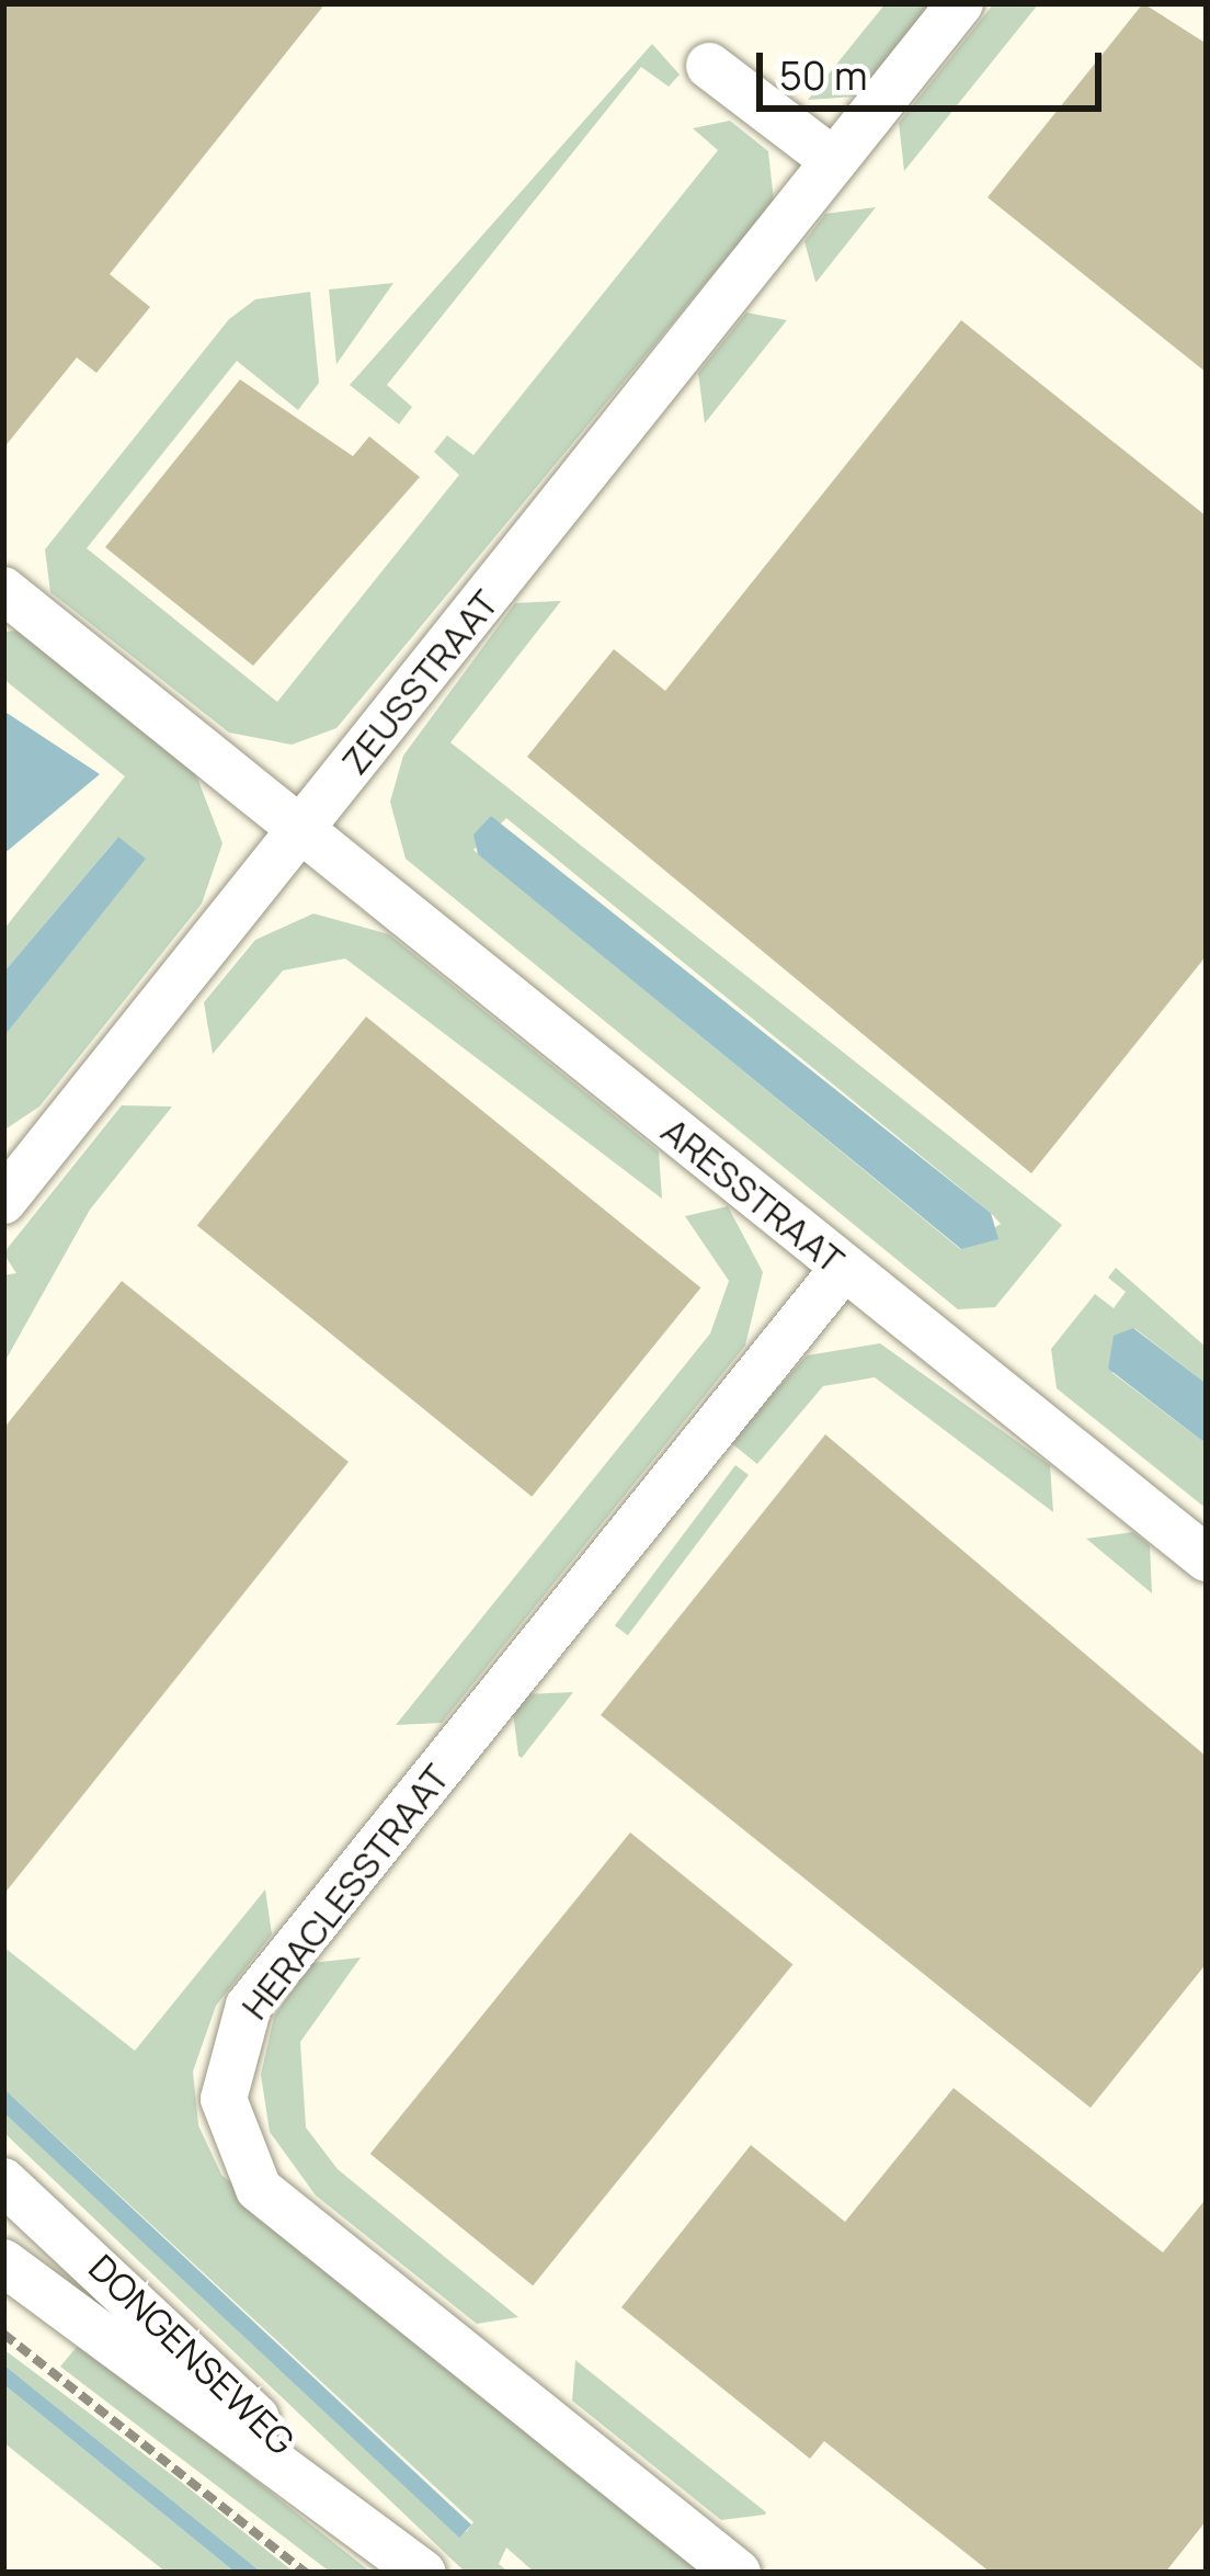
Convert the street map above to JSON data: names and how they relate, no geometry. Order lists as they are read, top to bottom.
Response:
{
  "streets": {
    "street": [
      "ZEUSSTRAAT",
      "ARESSTRAAT",
      "HERACLESSTRAAT",
      "DONGENSEWEG"
    ]
  },
  "crossings": [
    ["ZEUSSTRAAT", "ARESSTRAAT"],
    ["ARESSTRAAT", "HERACLESSTRAAT"]
  ],
  "scale_bar": "50 m"
}
